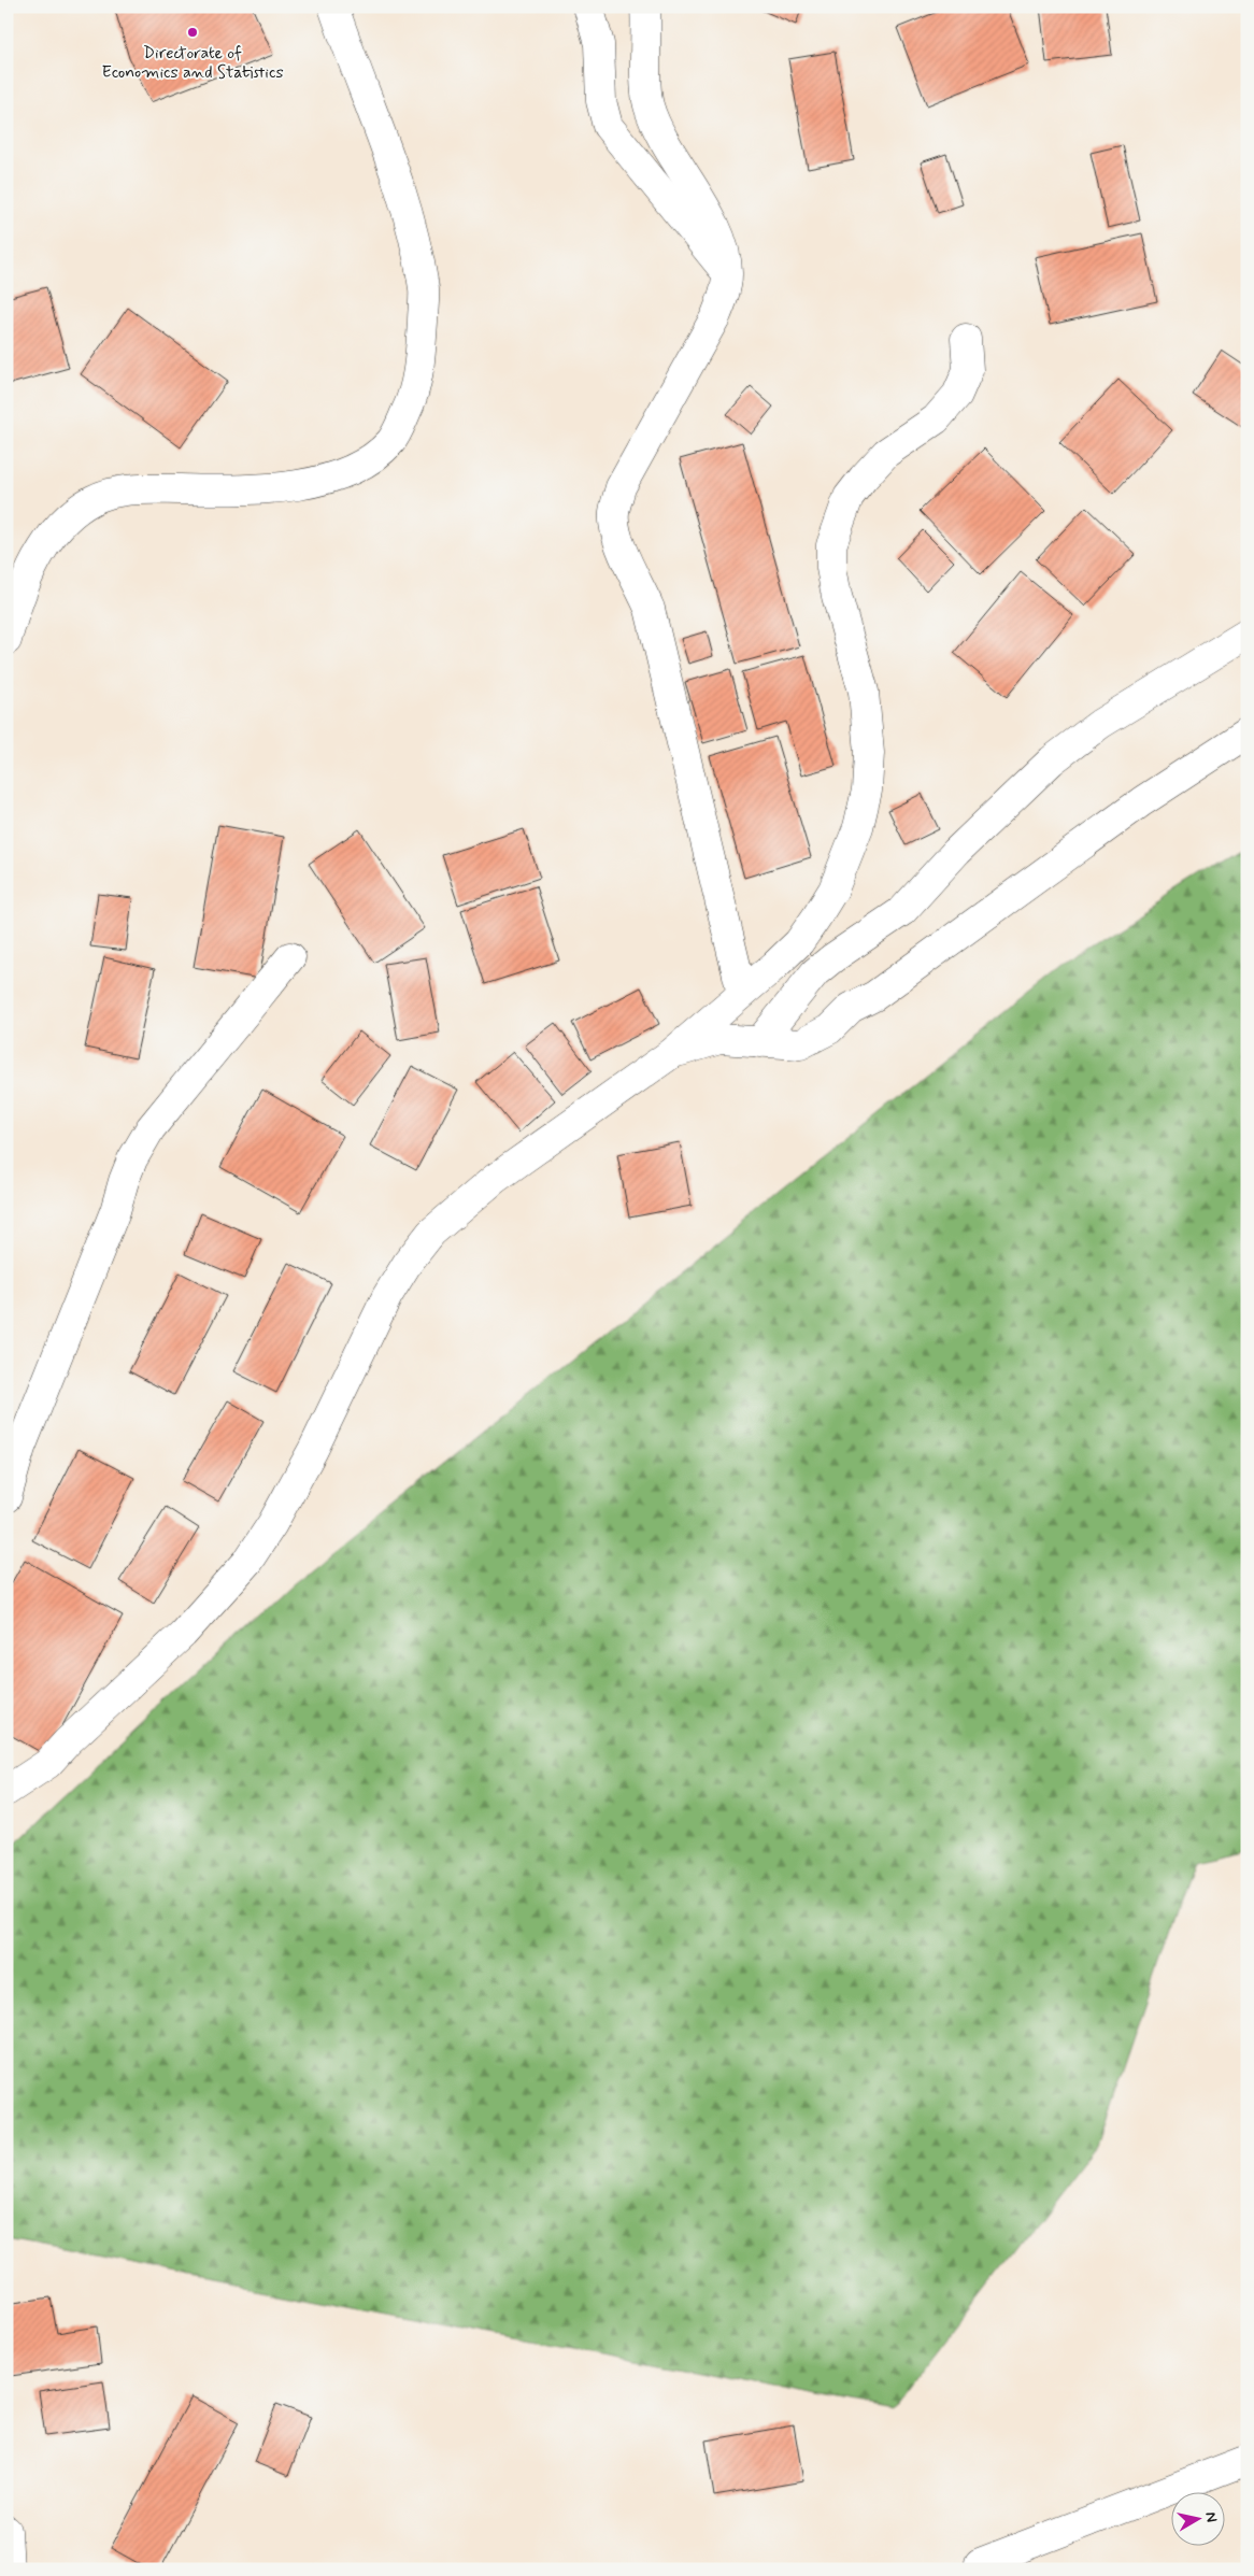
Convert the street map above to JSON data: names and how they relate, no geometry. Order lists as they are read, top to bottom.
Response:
{
  "places": ["Directorate of Economics and Statistics"],
  "north": "right"
}
